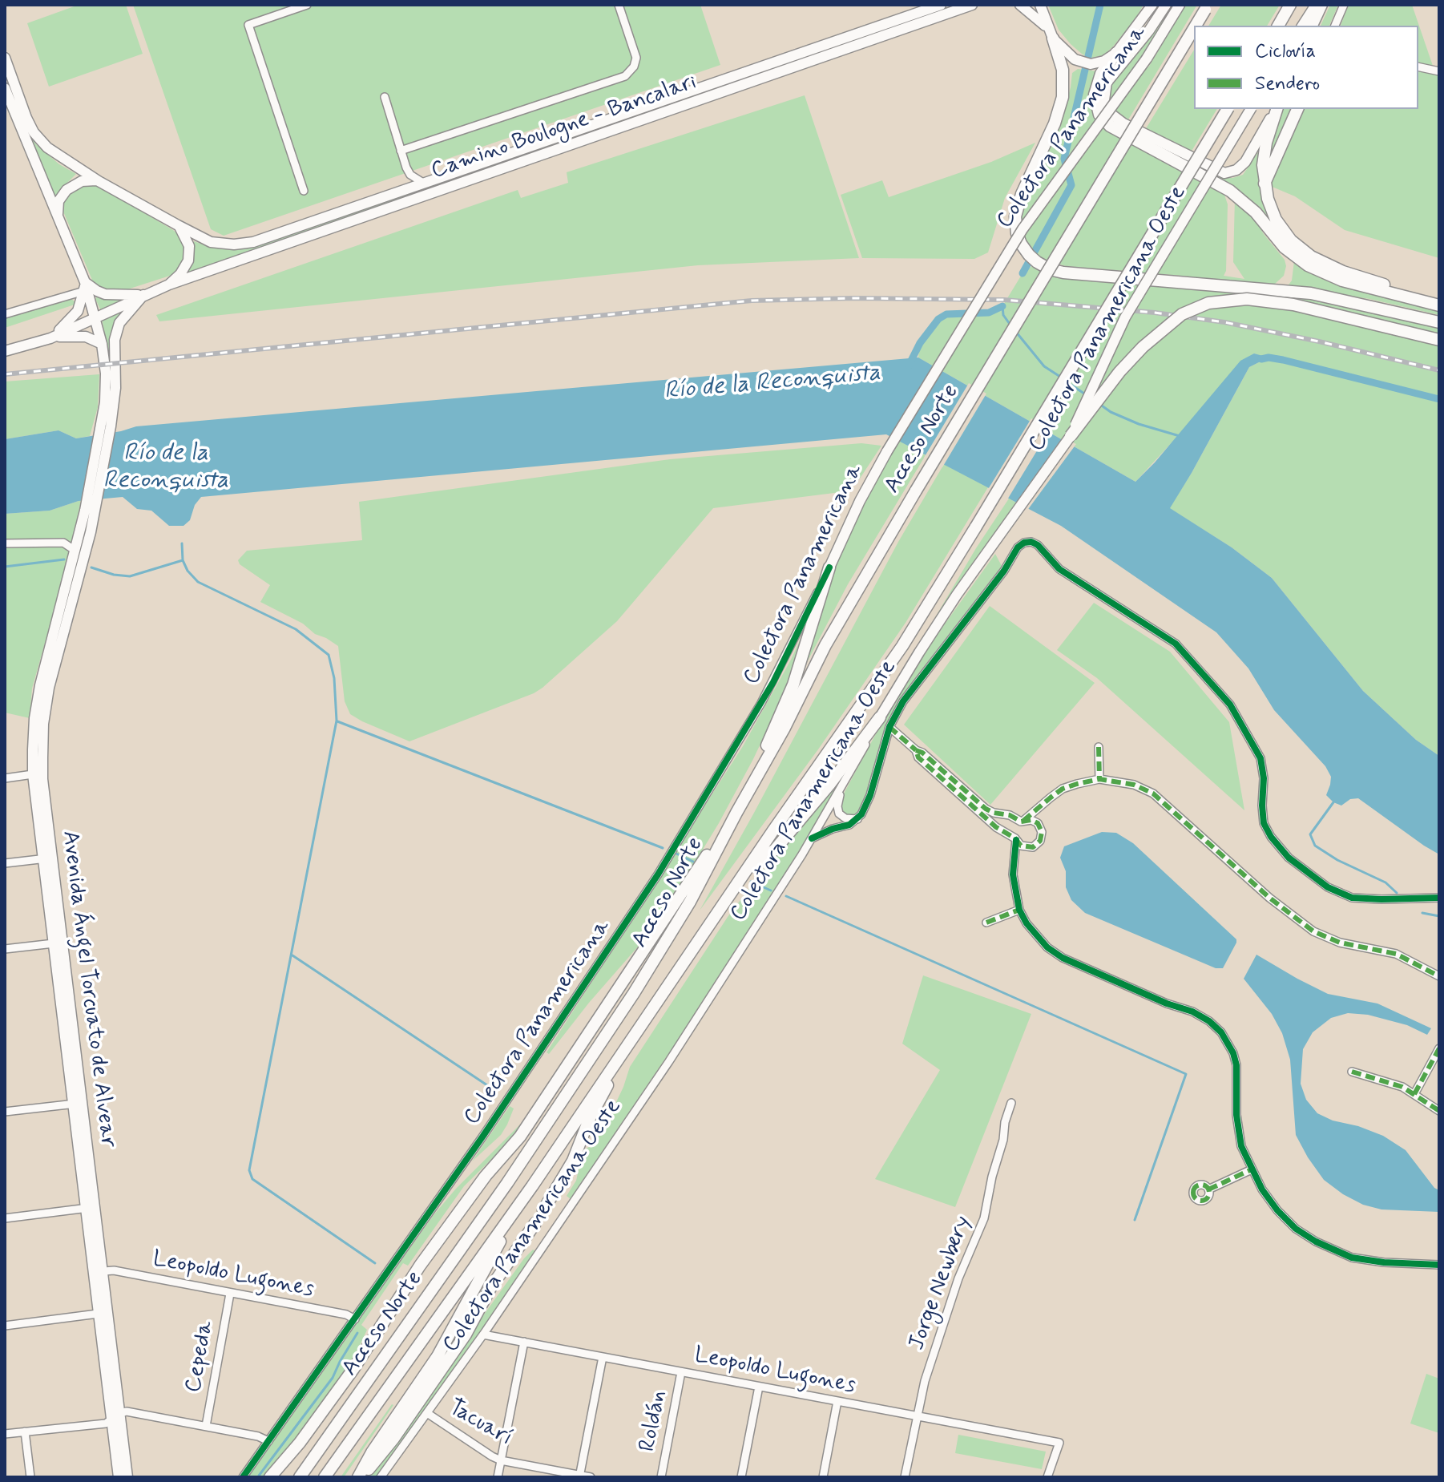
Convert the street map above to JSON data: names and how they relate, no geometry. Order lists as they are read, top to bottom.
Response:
{
  "streets": {
    "highway": ["Acceso Norte"],
    "main road": [
      "Camino Boulogne - Bancalari",
      "Colectora Panamericana",
      "Colectora Panamericana Oeste",
      "Avenida Ángel Torcuato de Alvear"
    ],
    "street": [
      "Leopoldo Lugones",
      "Jorge Newbery",
      "Cepeda",
      "Roldán",
      "Tacuarí"
    ]
  },
  "crossings": [
    ["Colectora Panamericana", "Leopoldo Lugones"],
    ["Colectora Panamericana Oeste", "Leopoldo Lugones"],
    ["Colectora Panamericana Oeste", "Tacuarí"],
    ["Avenida Ángel Torcuato de Alvear", "Leopoldo Lugones"],
    ["Leopoldo Lugones", "Jorge Newbery"],
    ["Leopoldo Lugones", "Cepeda"],
    ["Leopoldo Lugones", "Roldán"]
  ],
  "water": ["Río de la Reconquista"],
  "legend": ["Ciclovía", "Sendero"]
}
